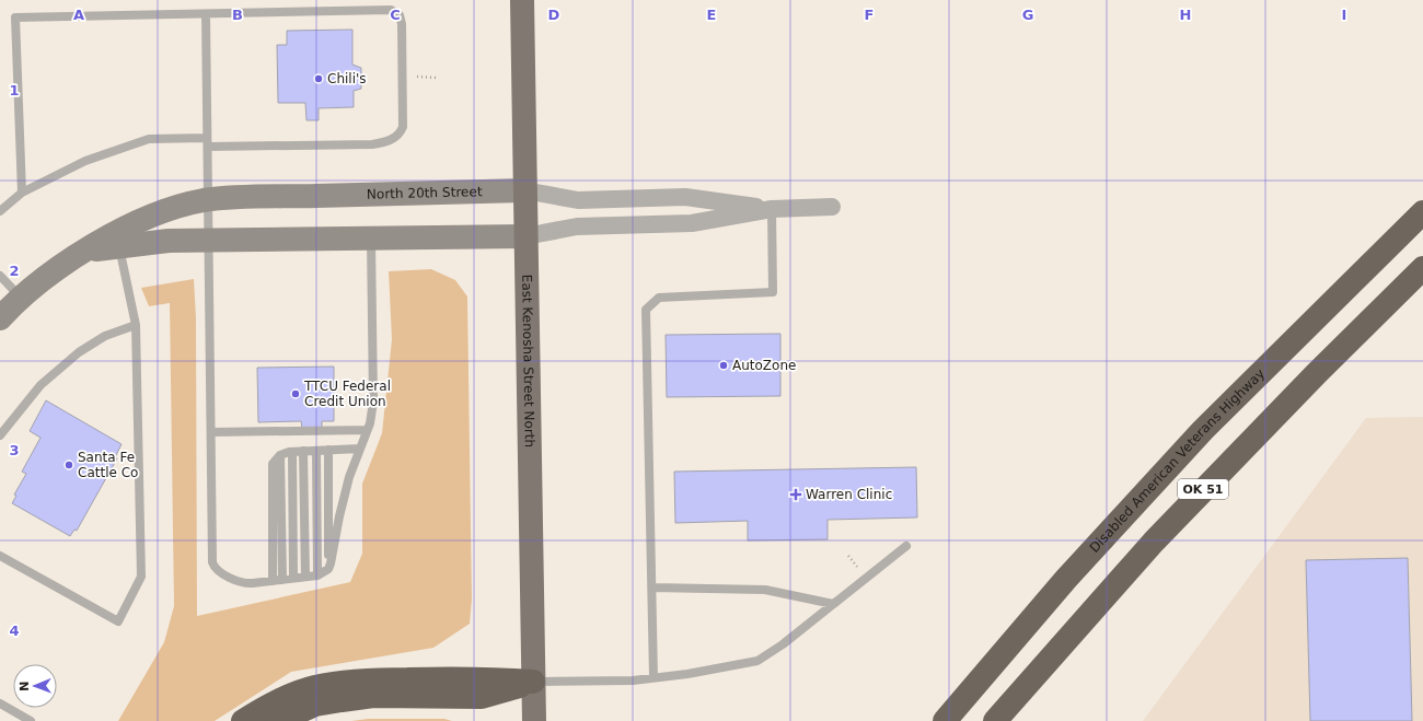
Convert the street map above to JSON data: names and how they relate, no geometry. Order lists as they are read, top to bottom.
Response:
{
  "streets": {
    "highway": ["Disabled American Veterans Highway", "OK 51"],
    "main road": ["East Kenosha Street North"],
    "street": ["North 20th Street"]
  },
  "crossings": [
    ["North 20th Street", "East Kenosha Street North"]
  ],
  "places": {
    "other": [
      "Chili's",
      "AutoZone",
      "TTCU Federal Credit Union",
      "Santa Fe Cattle Co"
    ],
    "health": ["Warren Clinic"]
  },
  "north": "left",
  "grid": {
    "columns": [
      "A",
      "B",
      "C",
      "D",
      "E",
      "F",
      "G",
      "H",
      "I"
    ],
    "rows": [
      "1",
      "2",
      "3",
      "4"
    ]
  }
}
